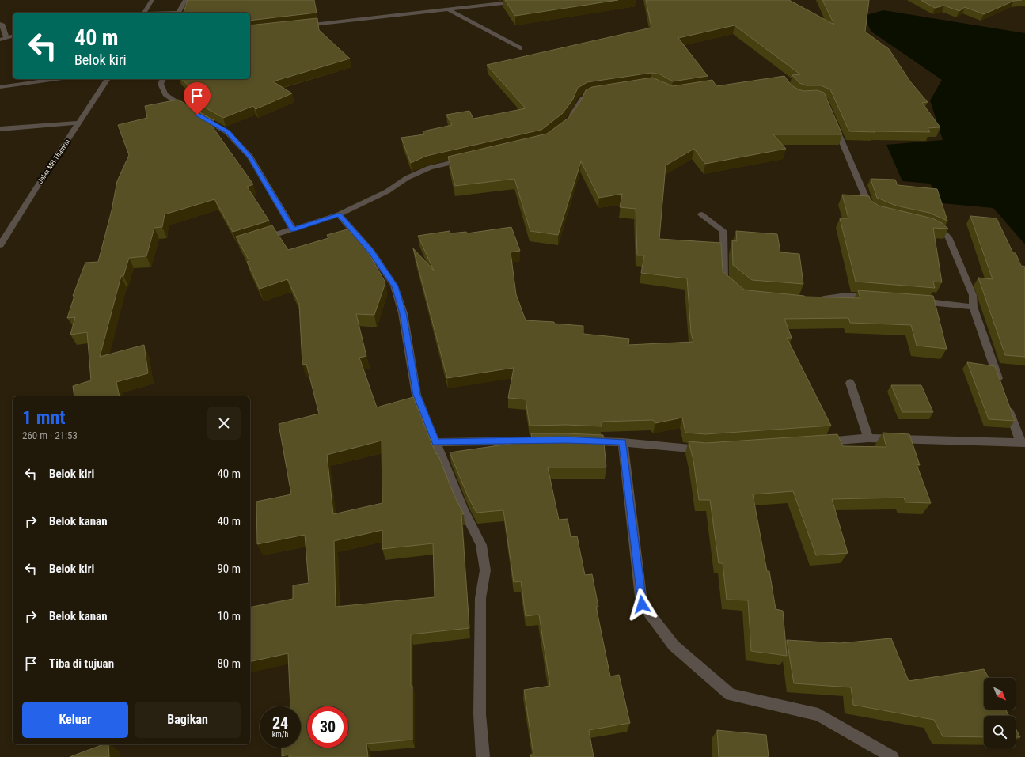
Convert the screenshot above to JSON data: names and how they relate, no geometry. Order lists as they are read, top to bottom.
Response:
{
  "streets": {
    "street": ["Jalan MH Thamrin"]
  },
  "north": "bottom right",
  "page": {
    "turn": ["40 m", "Belok kiri"],
    "heading": ["1 mnt", "260 m · 21:53"],
    "list": [
      {
        "name": "Belok kiri",
        "value": "40 m"
      },
      {
        "name": "Belok kanan",
        "value": "40 m"
      },
      {
        "name": "Belok kiri",
        "value": "90 m"
      },
      {
        "name": "Belok kanan",
        "value": "10 m"
      },
      {
        "name": "Tiba di tujuan",
        "value": "80 m"
      }
    ],
    "buttons": ["Keluar", "Bagikan"],
    "speed": "24 km/h",
    "limit": "30"
  }
}
